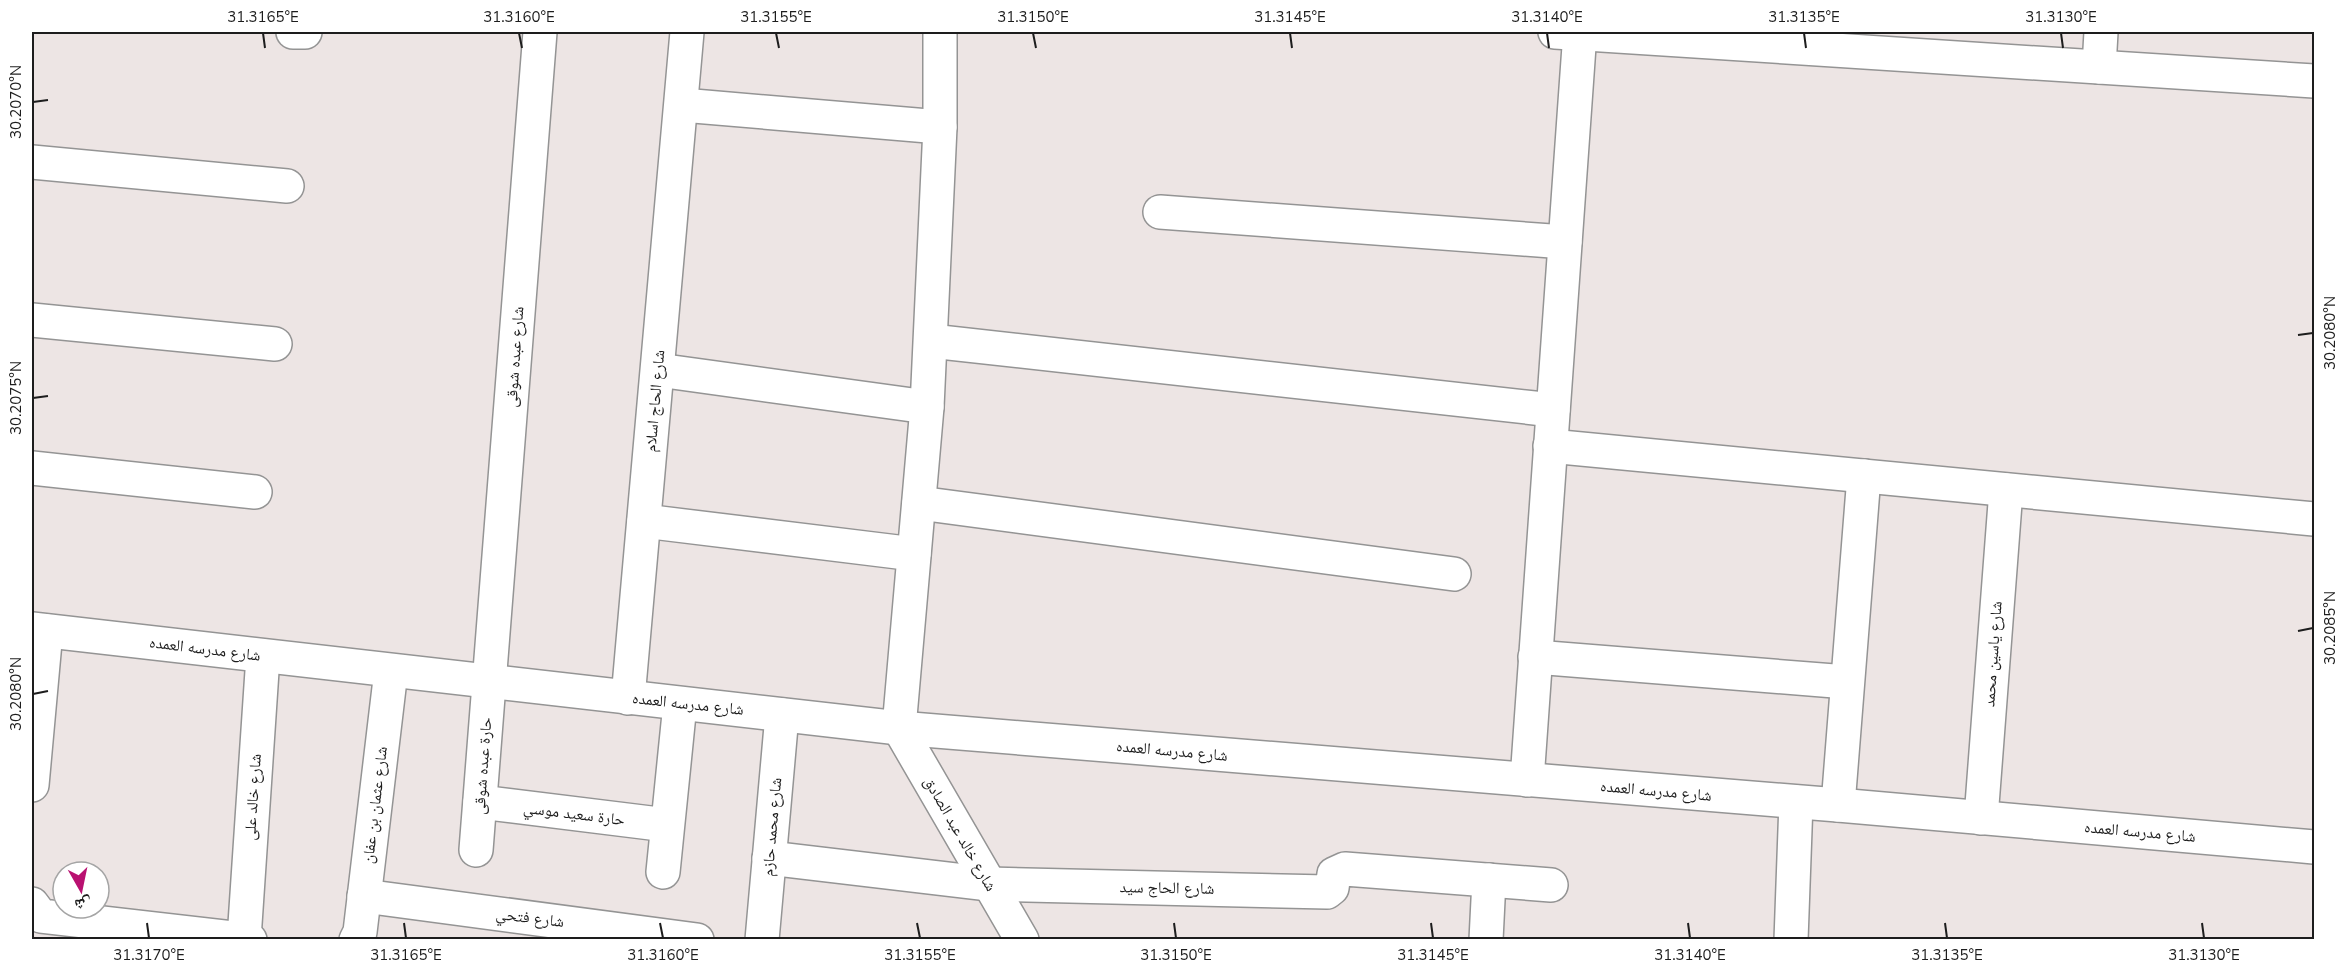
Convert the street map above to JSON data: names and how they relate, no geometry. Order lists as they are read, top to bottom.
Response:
{
  "streets": {
    "street": [
      "شارع عبده شوقى",
      "شارع الحاج اسلام",
      "شارع مدرسه العمده",
      "شارع ياسين محمد",
      "حارة عبده شوقى",
      "شارع خالد على",
      "شارع عثمان بن عفان",
      "حارة سعيد موسي",
      "شارع محمد حازم",
      "شارع خالد عبد الصادق",
      "شارع الحاج سيد",
      "شارع فتحي"
    ]
  },
  "crossings": [
    ["شارع عبده شوقى", "شارع مدرسه العمده"],
    ["شارع عبده شوقى", "حارة عبده شوقى"],
    ["شارع الحاج اسلام", "شارع مدرسه العمده"],
    ["شارع مدرسه العمده", "شارع ياسين محمد"],
    ["شارع مدرسه العمده", "حارة عبده شوقى"],
    ["شارع مدرسه العمده", "شارع خالد على"],
    ["شارع مدرسه العمده", "شارع عثمان بن عفان"],
    ["شارع مدرسه العمده", "شارع محمد حازم"],
    ["شارع مدرسه العمده", "شارع خالد عبد الصادق"],
    ["حارة عبده شوقى", "حارة سعيد موسي"],
    ["شارع عثمان بن عفان", "شارع فتحي"],
    ["شارع محمد حازم", "شارع الحاج سيد"],
    ["شارع خالد عبد الصادق", "شارع الحاج سيد"]
  ],
  "north": "bottom",
  "coordinates": [
    "31.3165°E",
    "31.3160°E",
    "31.3155°E",
    "31.3150°E",
    "31.3145°E",
    "31.3140°E",
    "31.3135°E",
    "31.3130°E",
    "30.2070°N",
    "30.2080°N",
    "30.2075°N",
    "30.2085°N",
    "31.3170°E"
  ]
}
